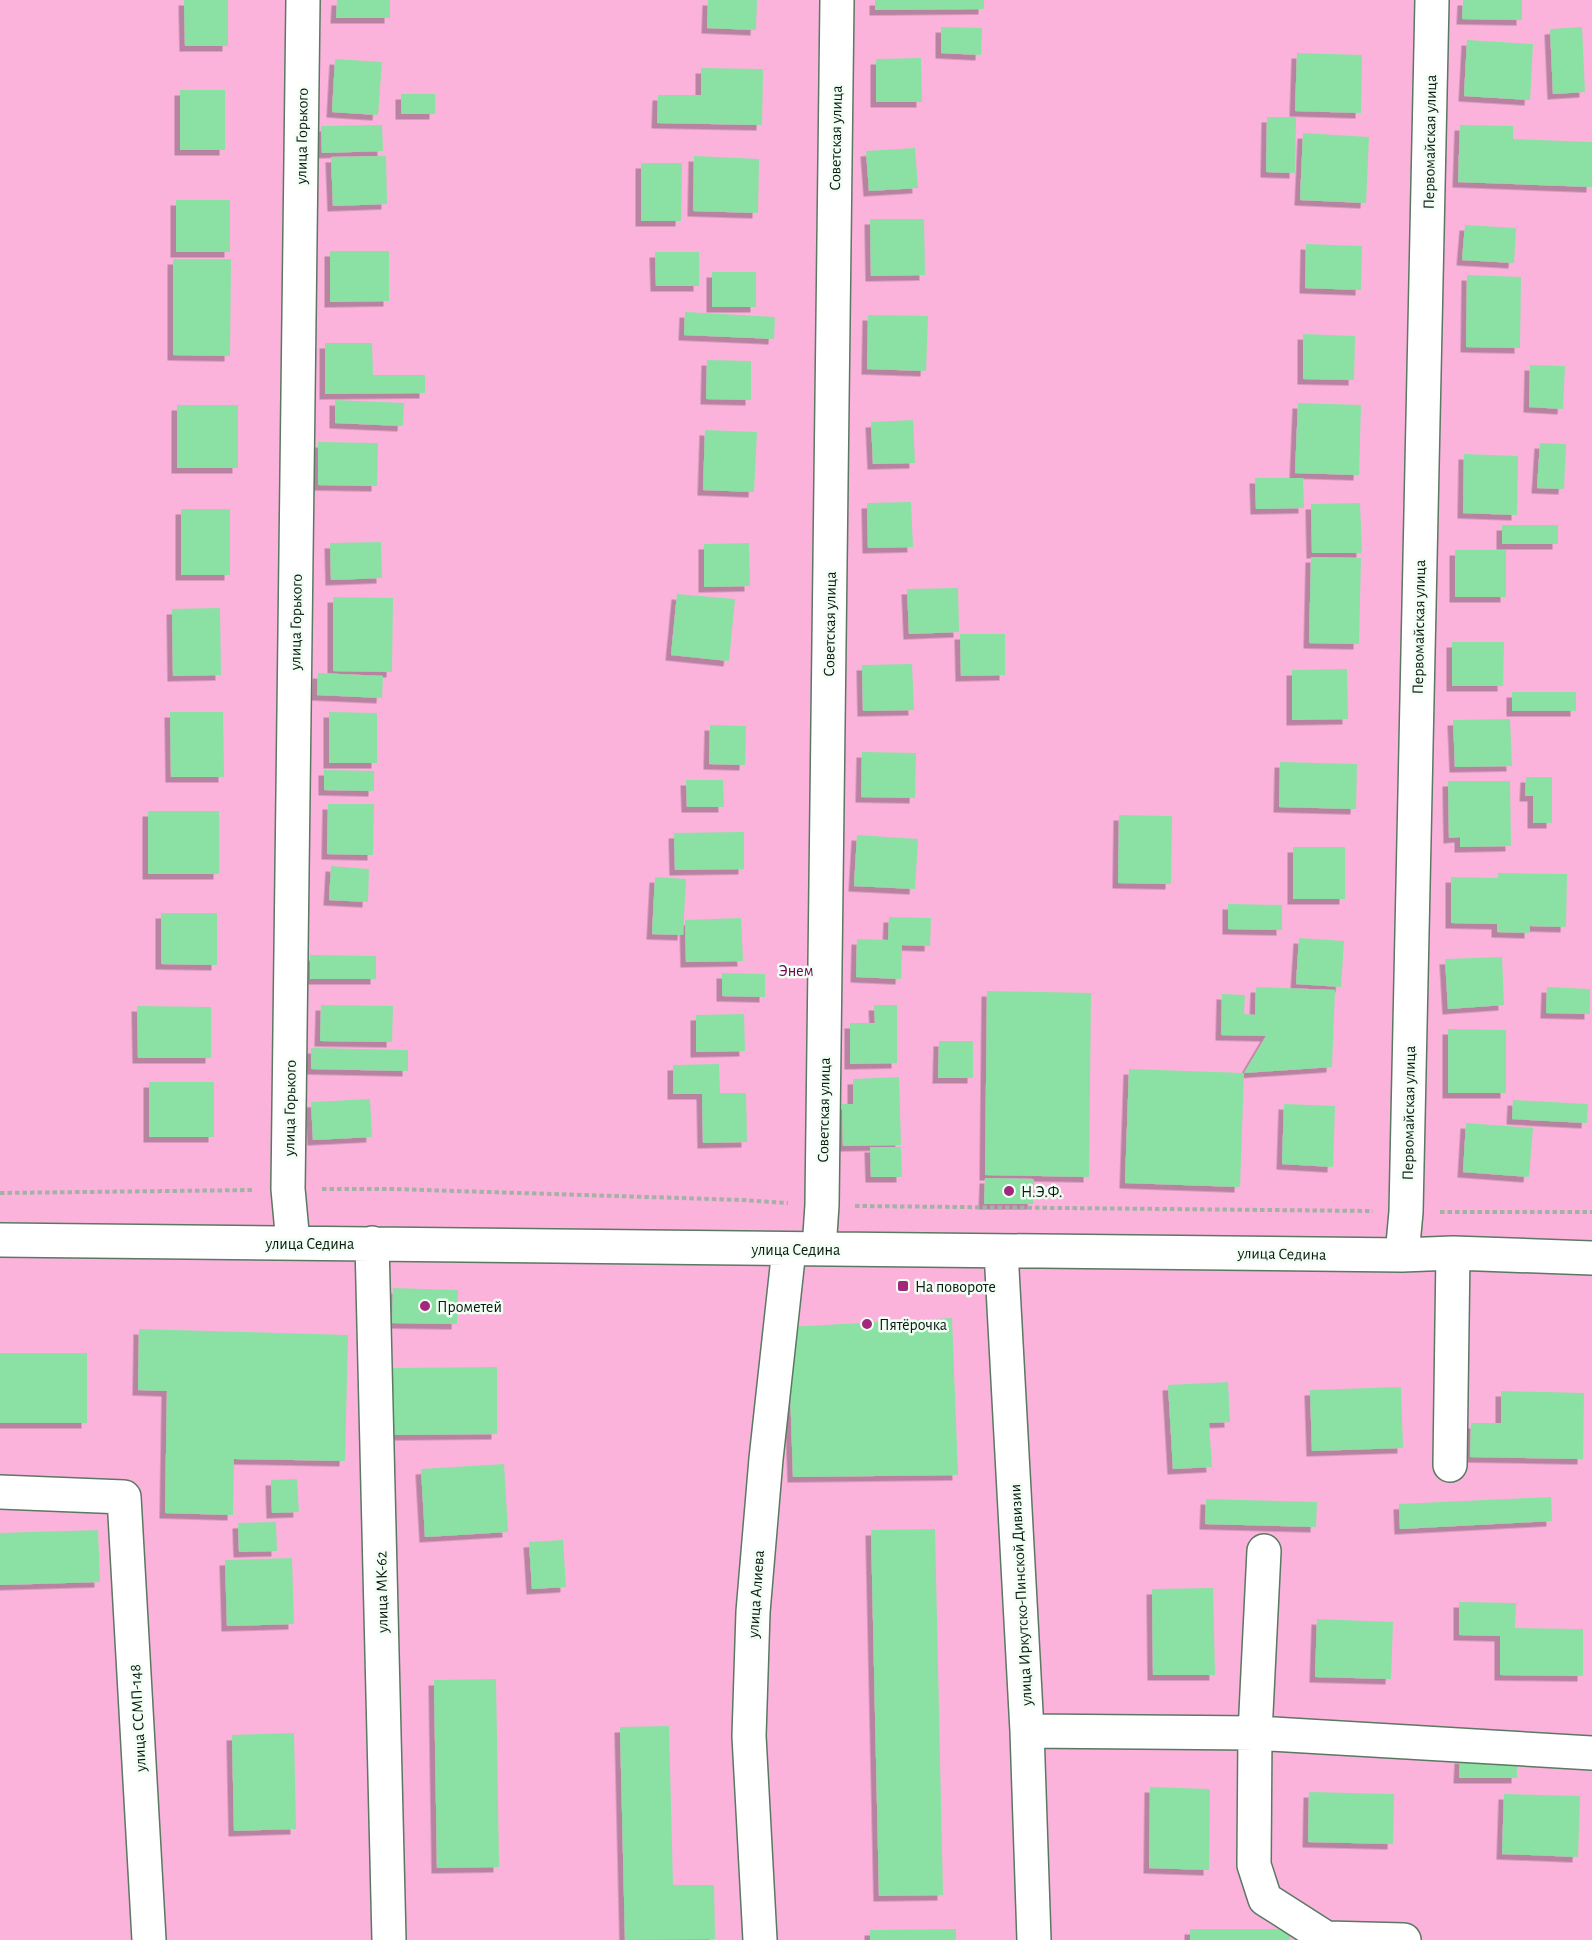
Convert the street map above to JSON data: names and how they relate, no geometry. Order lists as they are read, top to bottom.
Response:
{
  "streets": {
    "street": [
      "улица Горького",
      "Советская улица",
      "Первомайская улица",
      "улица Седина",
      "улица МК-62",
      "улица Алиева",
      "улица Иркутско-Пинской Дивизии",
      "улица ССМП-148"
    ]
  },
  "crossings": [
    ["улица Горького", "улица Седина"],
    ["Советская улица", "улица Седина"],
    ["Советская улица", "улица Алиева"],
    ["Первомайская улица", "улица Седина"],
    ["улица Седина", "улица МК-62"],
    ["улица Седина", "улица Алиева"],
    ["улица Седина", "улица Иркутско-Пинской Дивизии"]
  ],
  "parks": ["Энем"],
  "places": {
    "other": ["Н.Э.Ф.", "Прометей", "Пятёрочка"],
    "transit": ["На повороте"]
  }
}
